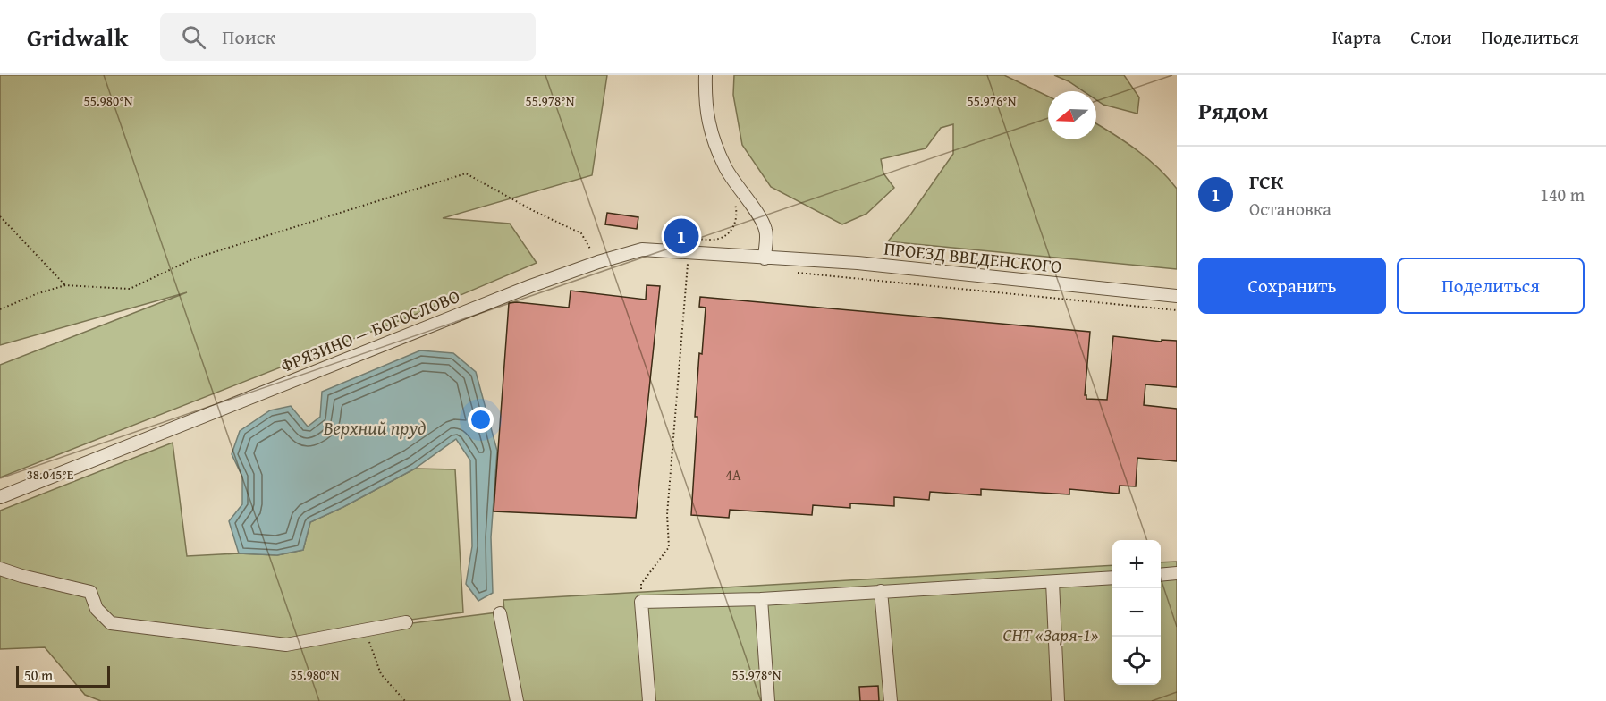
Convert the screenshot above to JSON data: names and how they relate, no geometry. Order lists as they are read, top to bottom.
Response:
{
  "streets": {
    "street": ["ПРОЕЗД ВВЕДЕНСКОГО", "ФРЯЗИНО — БОГОСЛОВО"]
  },
  "crossings": [
    ["ПРОЕЗД ВВЕДЕНСКОГО", "ФРЯЗИНО — БОГОСЛОВО"]
  ],
  "water": ["Верхний пруд"],
  "parks": ["СНТ «Заря-1»"],
  "house_numbers": ["4А"],
  "scale_bar": "50 m",
  "north": "left",
  "page": {
    "header": "Gridwalk",
    "search": "Поиск",
    "nav": ["Карта", "Слои", "Поделиться"],
    "heading": "Рядом",
    "list": [
      {
        "mark": "1",
        "name": "ГСК",
        "note": "Остановка",
        "value": "140 m"
      }
    ],
    "pins": "1",
    "buttons": ["Сохранить", "Поделиться"],
    "map_buttons": ["+", "−"],
    "scale": "50 m"
  },
  "coordinates": [
    "55.980°N",
    "55.978°N",
    "55.976°N",
    "38.045°E"
  ]
}
